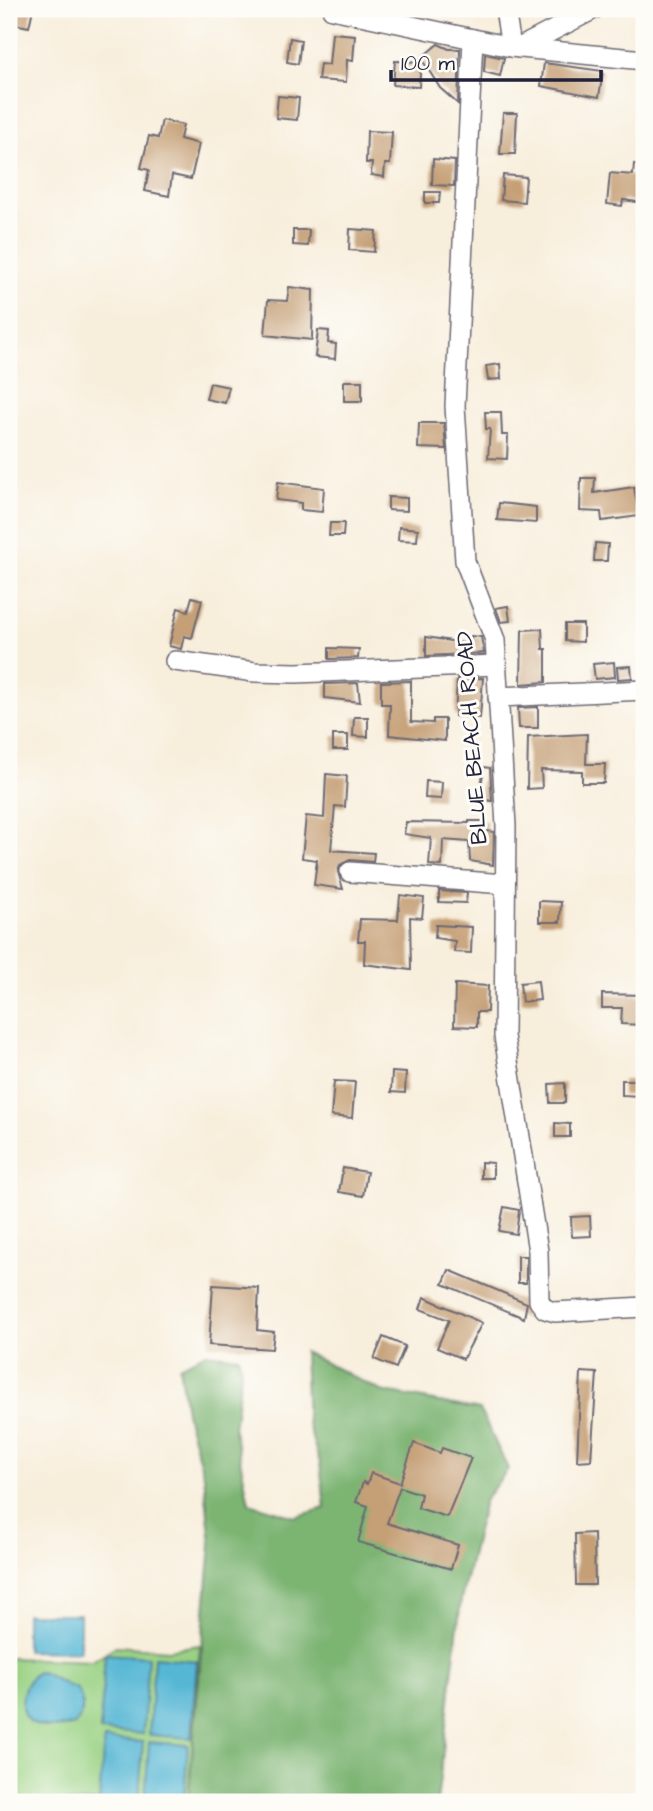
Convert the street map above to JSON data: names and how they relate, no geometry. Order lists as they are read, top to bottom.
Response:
{
  "streets": {
    "street": ["BLUE BEACH ROAD"]
  },
  "scale_bar": "100 m"
}
